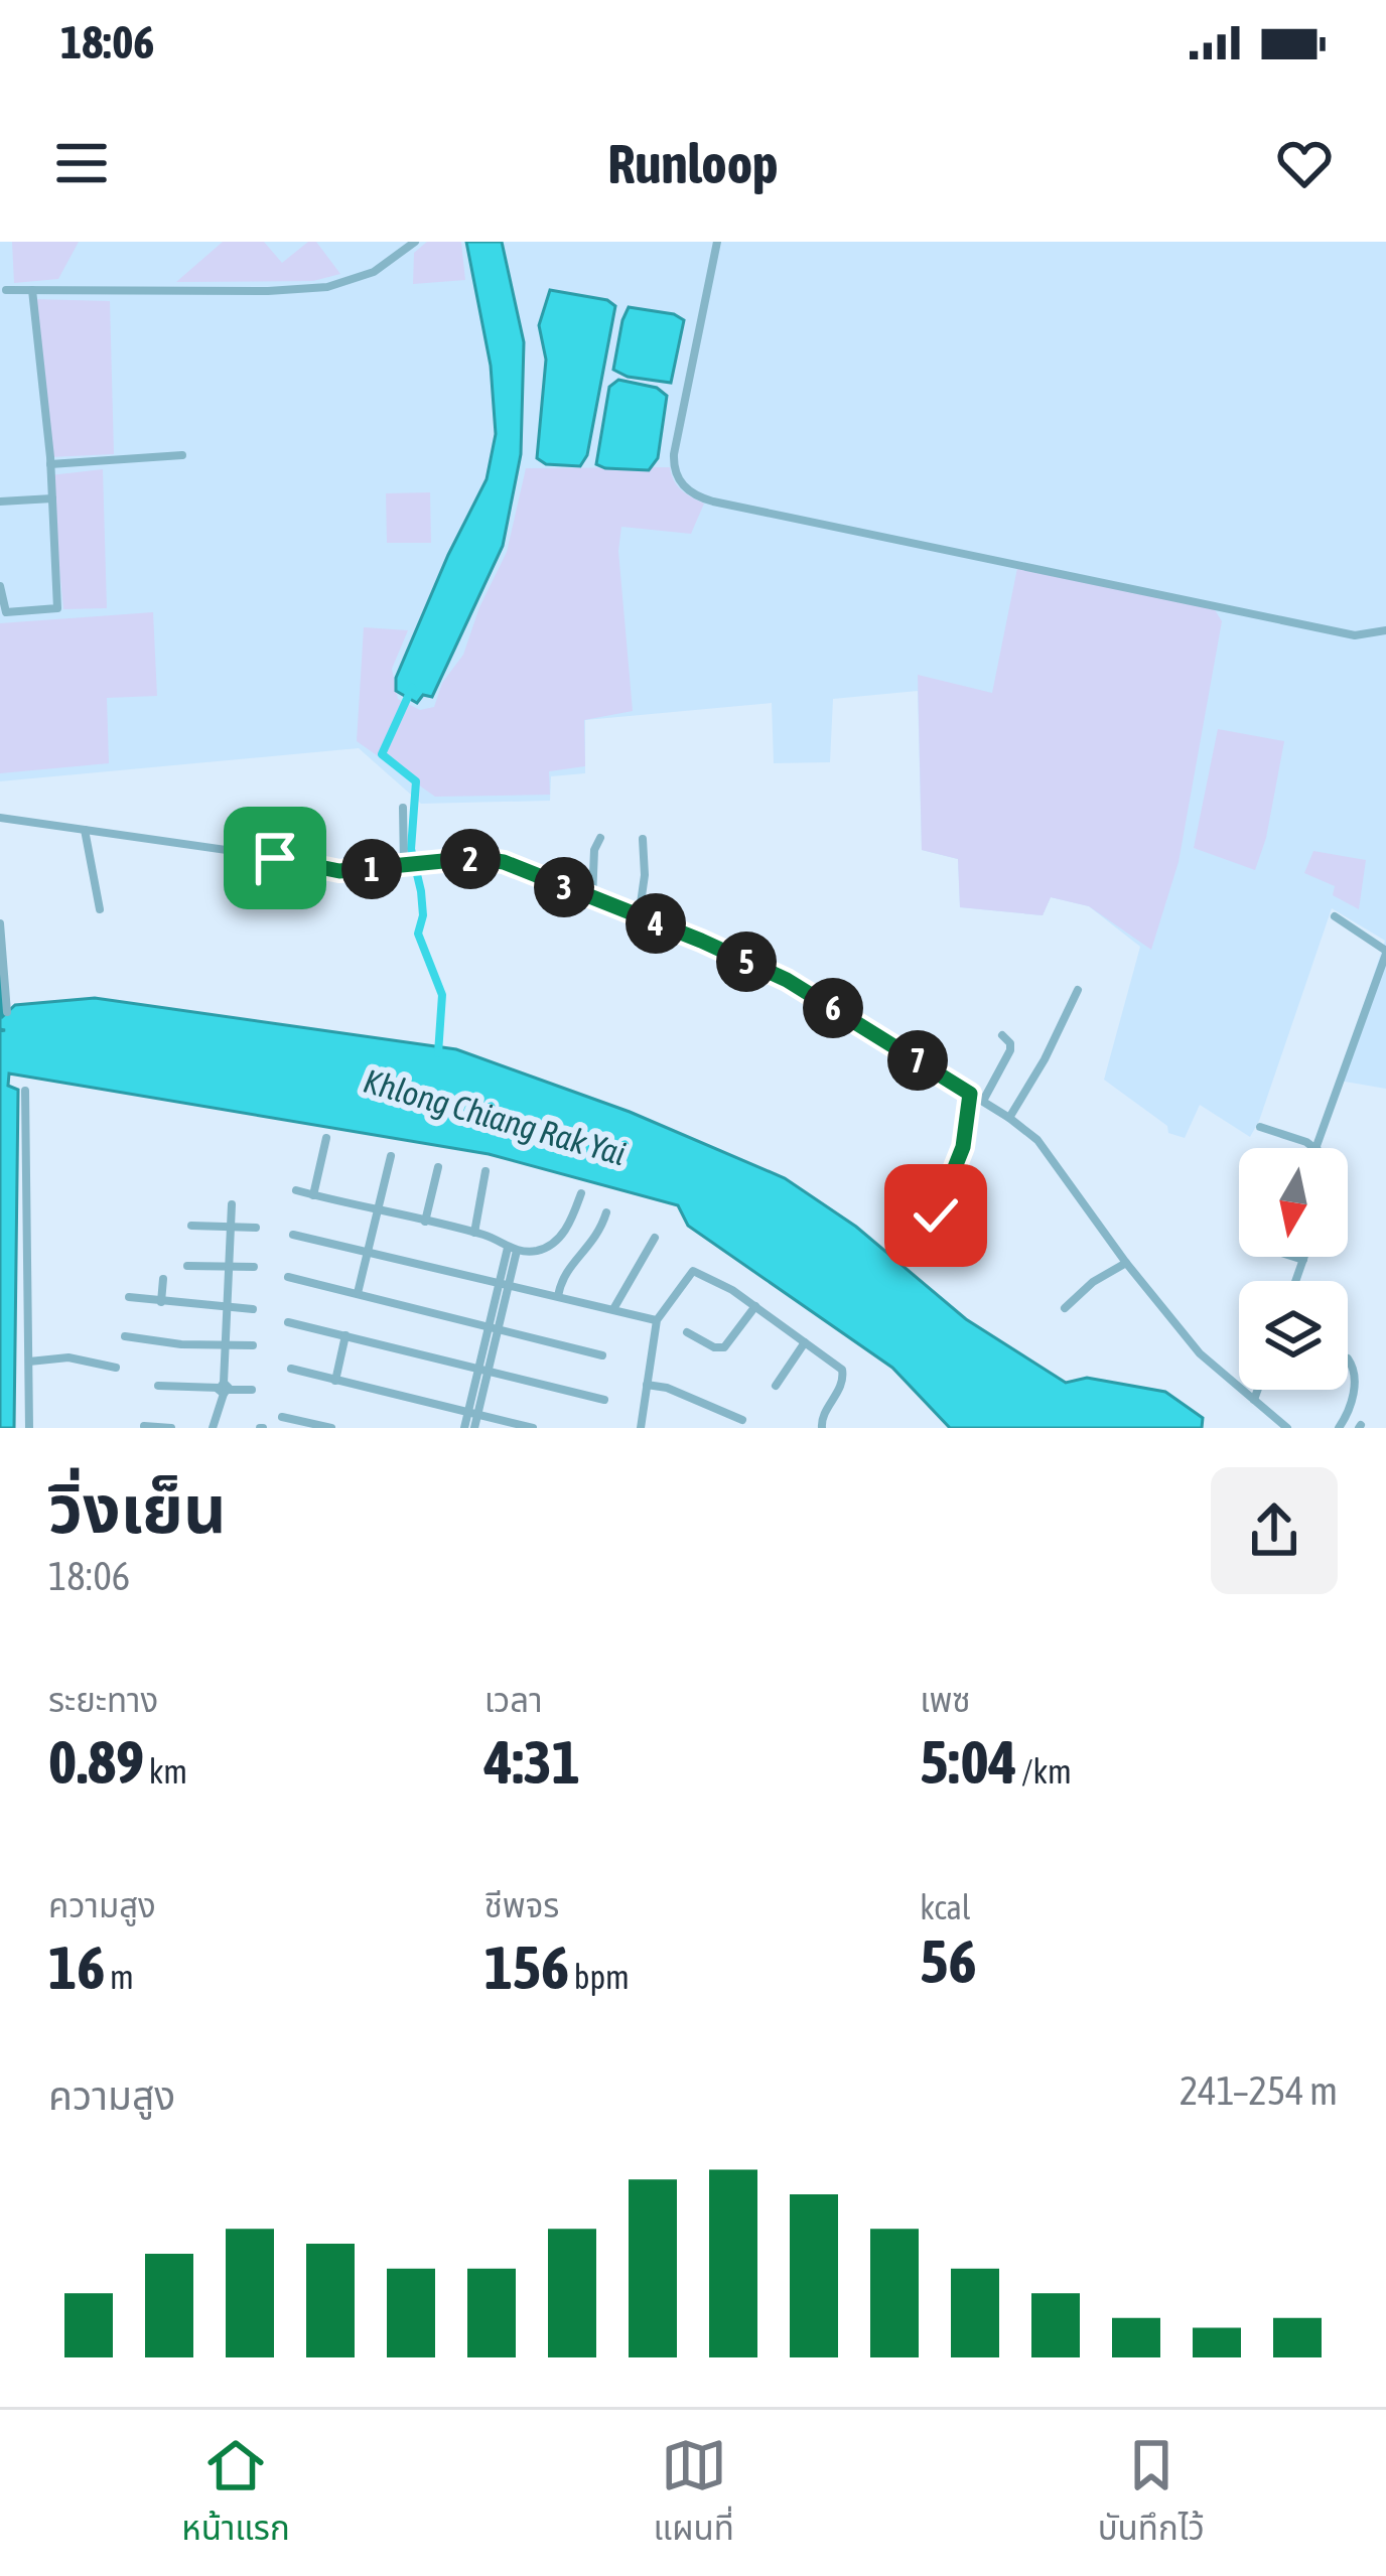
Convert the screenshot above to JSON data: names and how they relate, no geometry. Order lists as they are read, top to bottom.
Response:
{
  "water": ["Khlong Chiang Rak Yai"],
  "north": "bottom",
  "page": {
    "status": "18:06",
    "header": "Runloop",
    "pins": [
      "2",
      "1",
      "3",
      "4",
      "5",
      "6",
      "7"
    ],
    "heading": ["วิ่งเย็น", "18:06"],
    "stats": [
      ["ระยะทาง", "0.89 km"],
      ["เวลา", "4:31"],
      ["เพซ", "5:04 /km"],
      ["ความสูง", "16 m"],
      ["ชีพจร", "156 bpm"],
      ["kcal", "56"]
    ],
    "chart": ["ความสูง", "241–254 m"],
    "tabs": ["หน้าแรก", "แผนที่", "บันทึกไว้"]
  }
}
